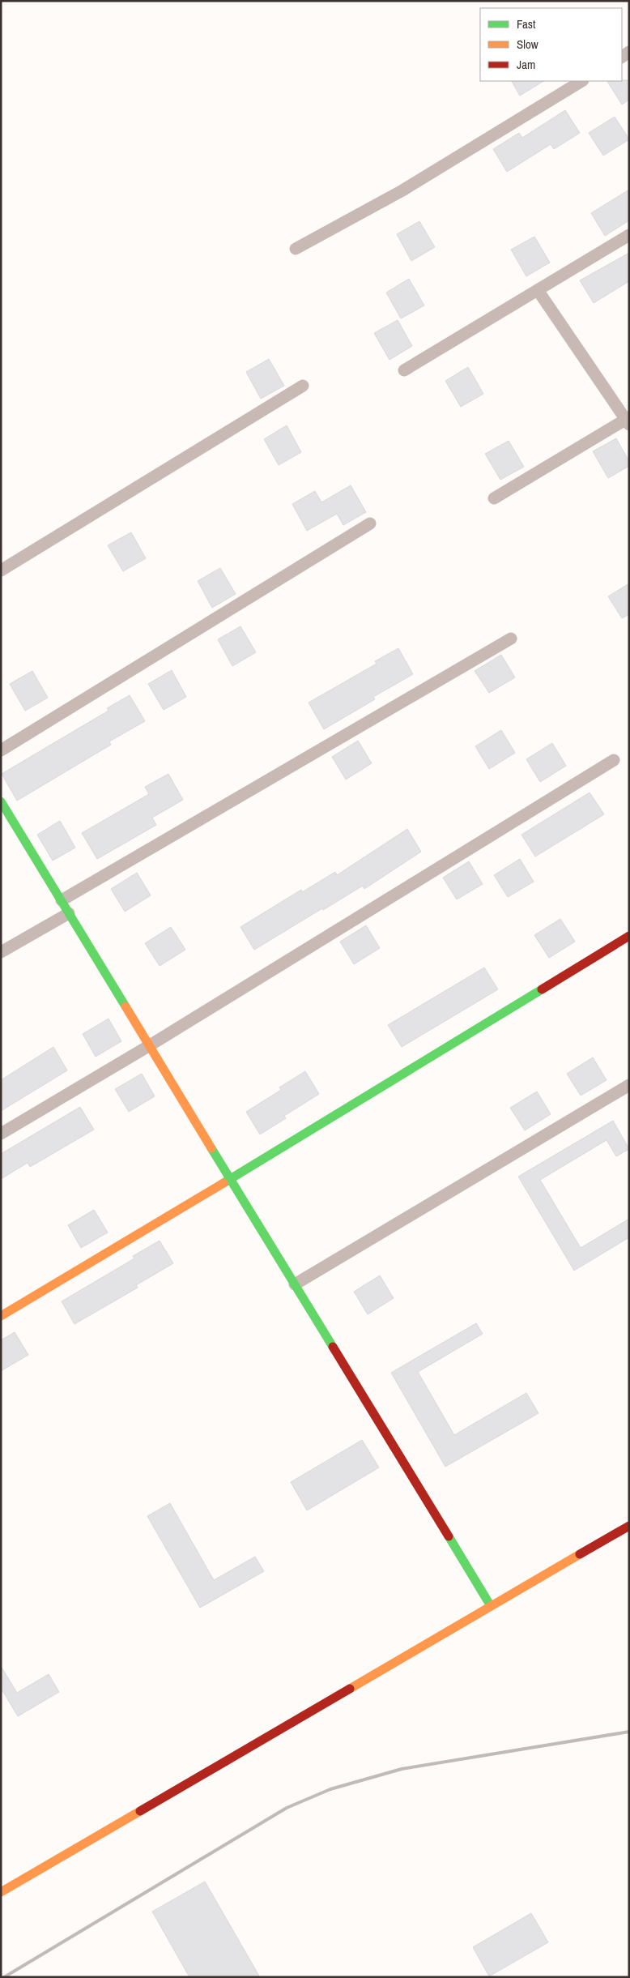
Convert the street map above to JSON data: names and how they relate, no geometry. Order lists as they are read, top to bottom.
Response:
{
  "legend": ["Fast", "Slow", "Jam"]
}
